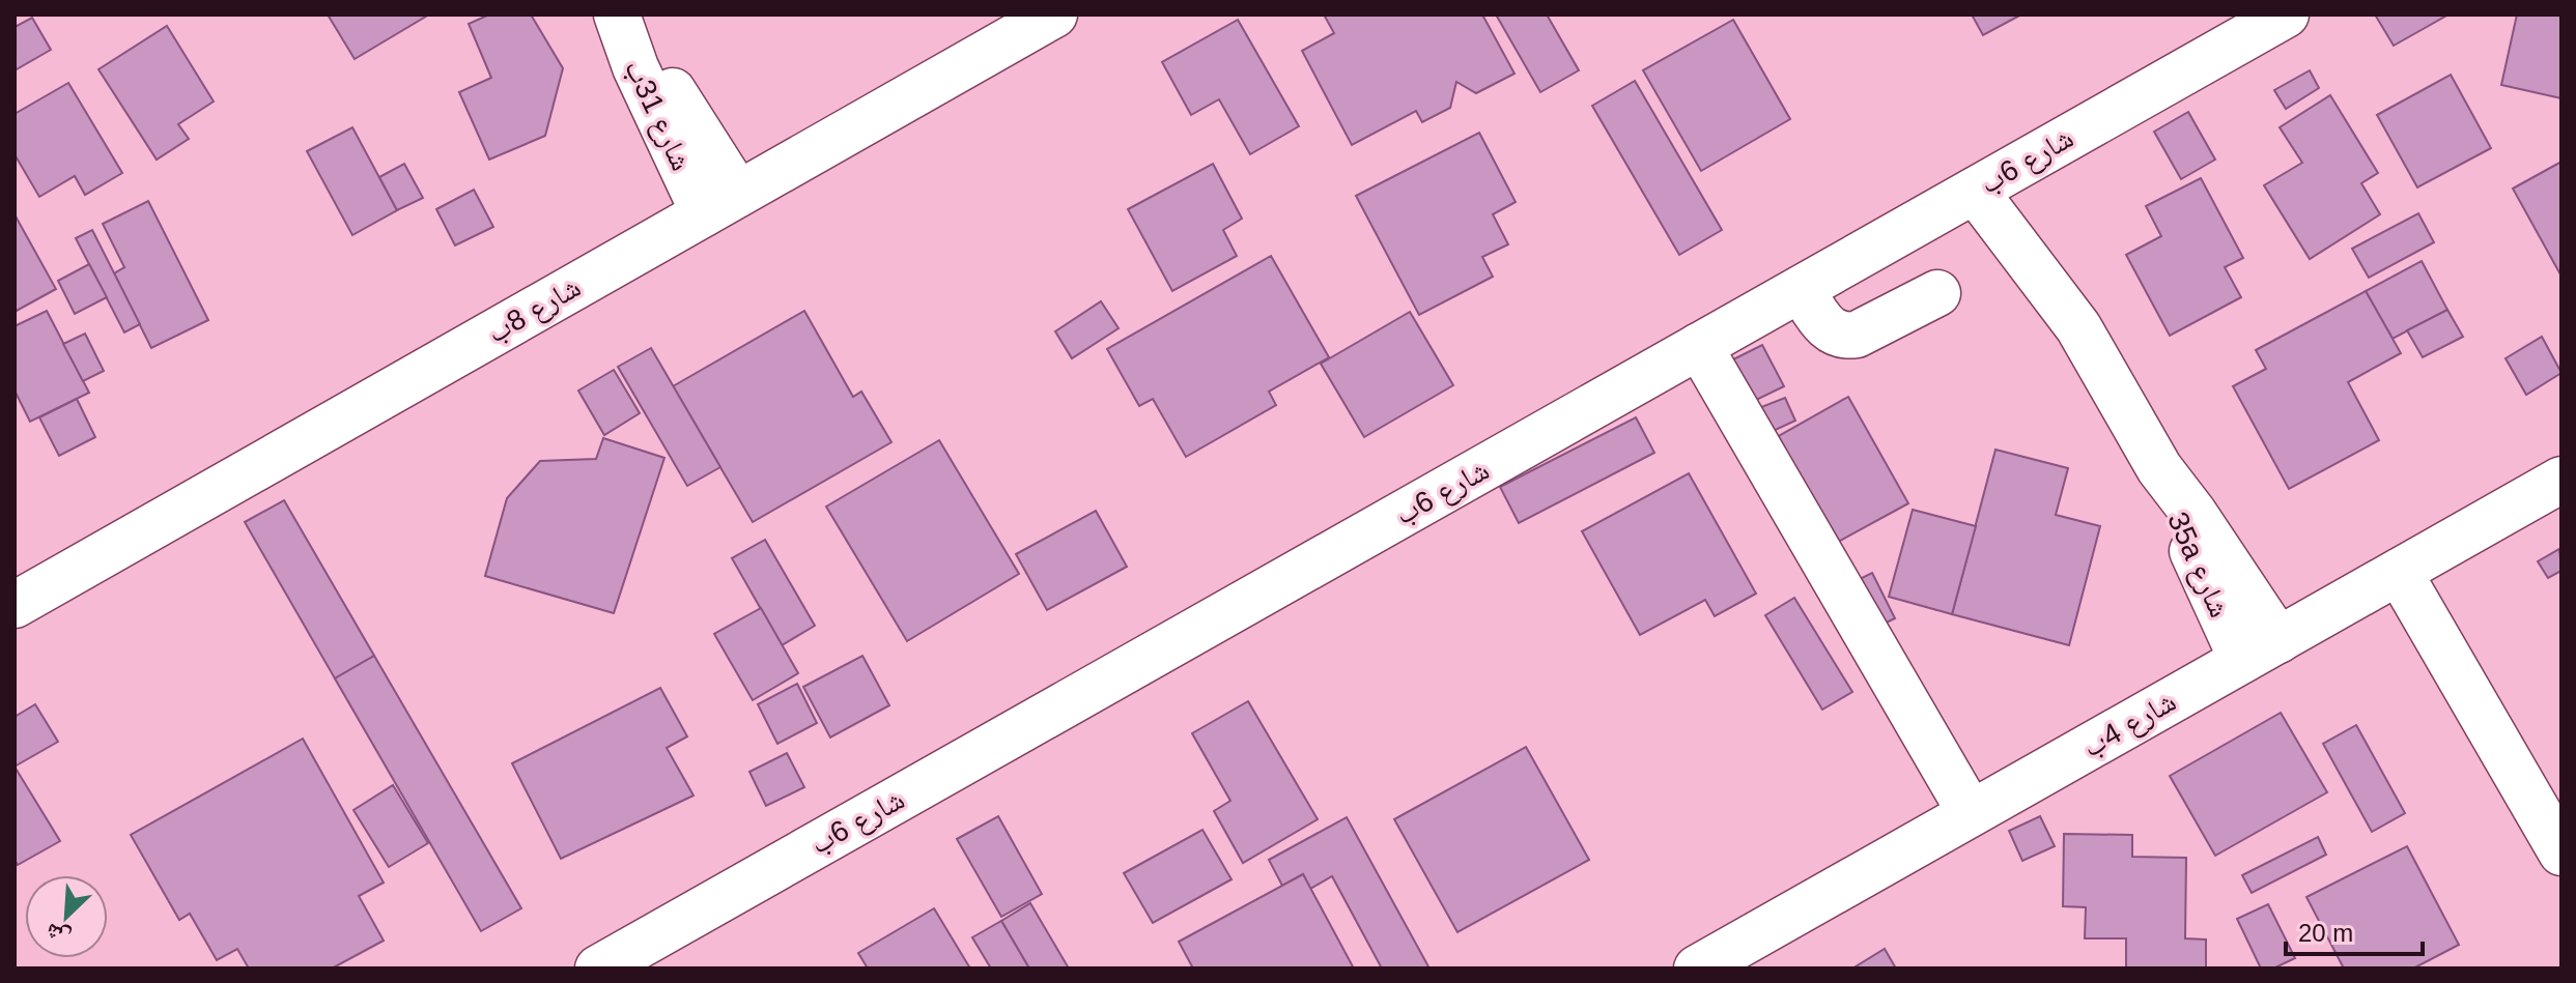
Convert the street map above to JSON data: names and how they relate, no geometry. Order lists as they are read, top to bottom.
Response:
{
  "streets": {
    "street": [
      "شارع 31ب",
      "شارع 6ب",
      "شارع 8ب",
      "35a شارع",
      "شارع 4ب"
    ]
  },
  "crossings": [
    ["شارع 31ب", "شارع 8ب"],
    ["شارع 6ب", "35a شارع"],
    ["35a شارع", "شارع 4ب"]
  ],
  "scale_bar": "20 m",
  "north": "bottom left"
}
